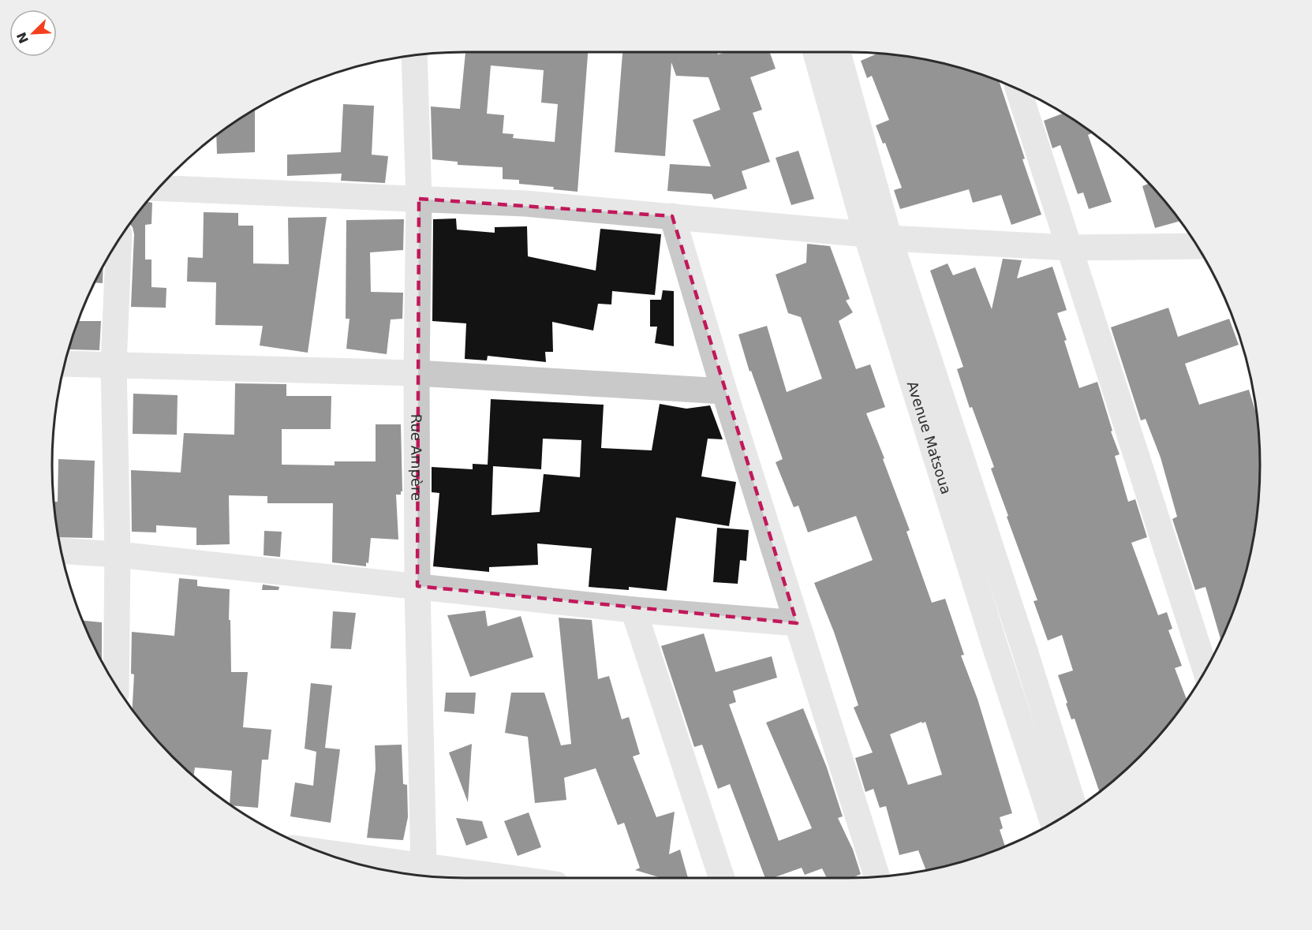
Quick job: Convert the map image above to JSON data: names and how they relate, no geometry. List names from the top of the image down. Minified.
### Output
{"streets":{"street":["Avenue Matsoua","Rue Ampère"]},"north":"bottom left"}
